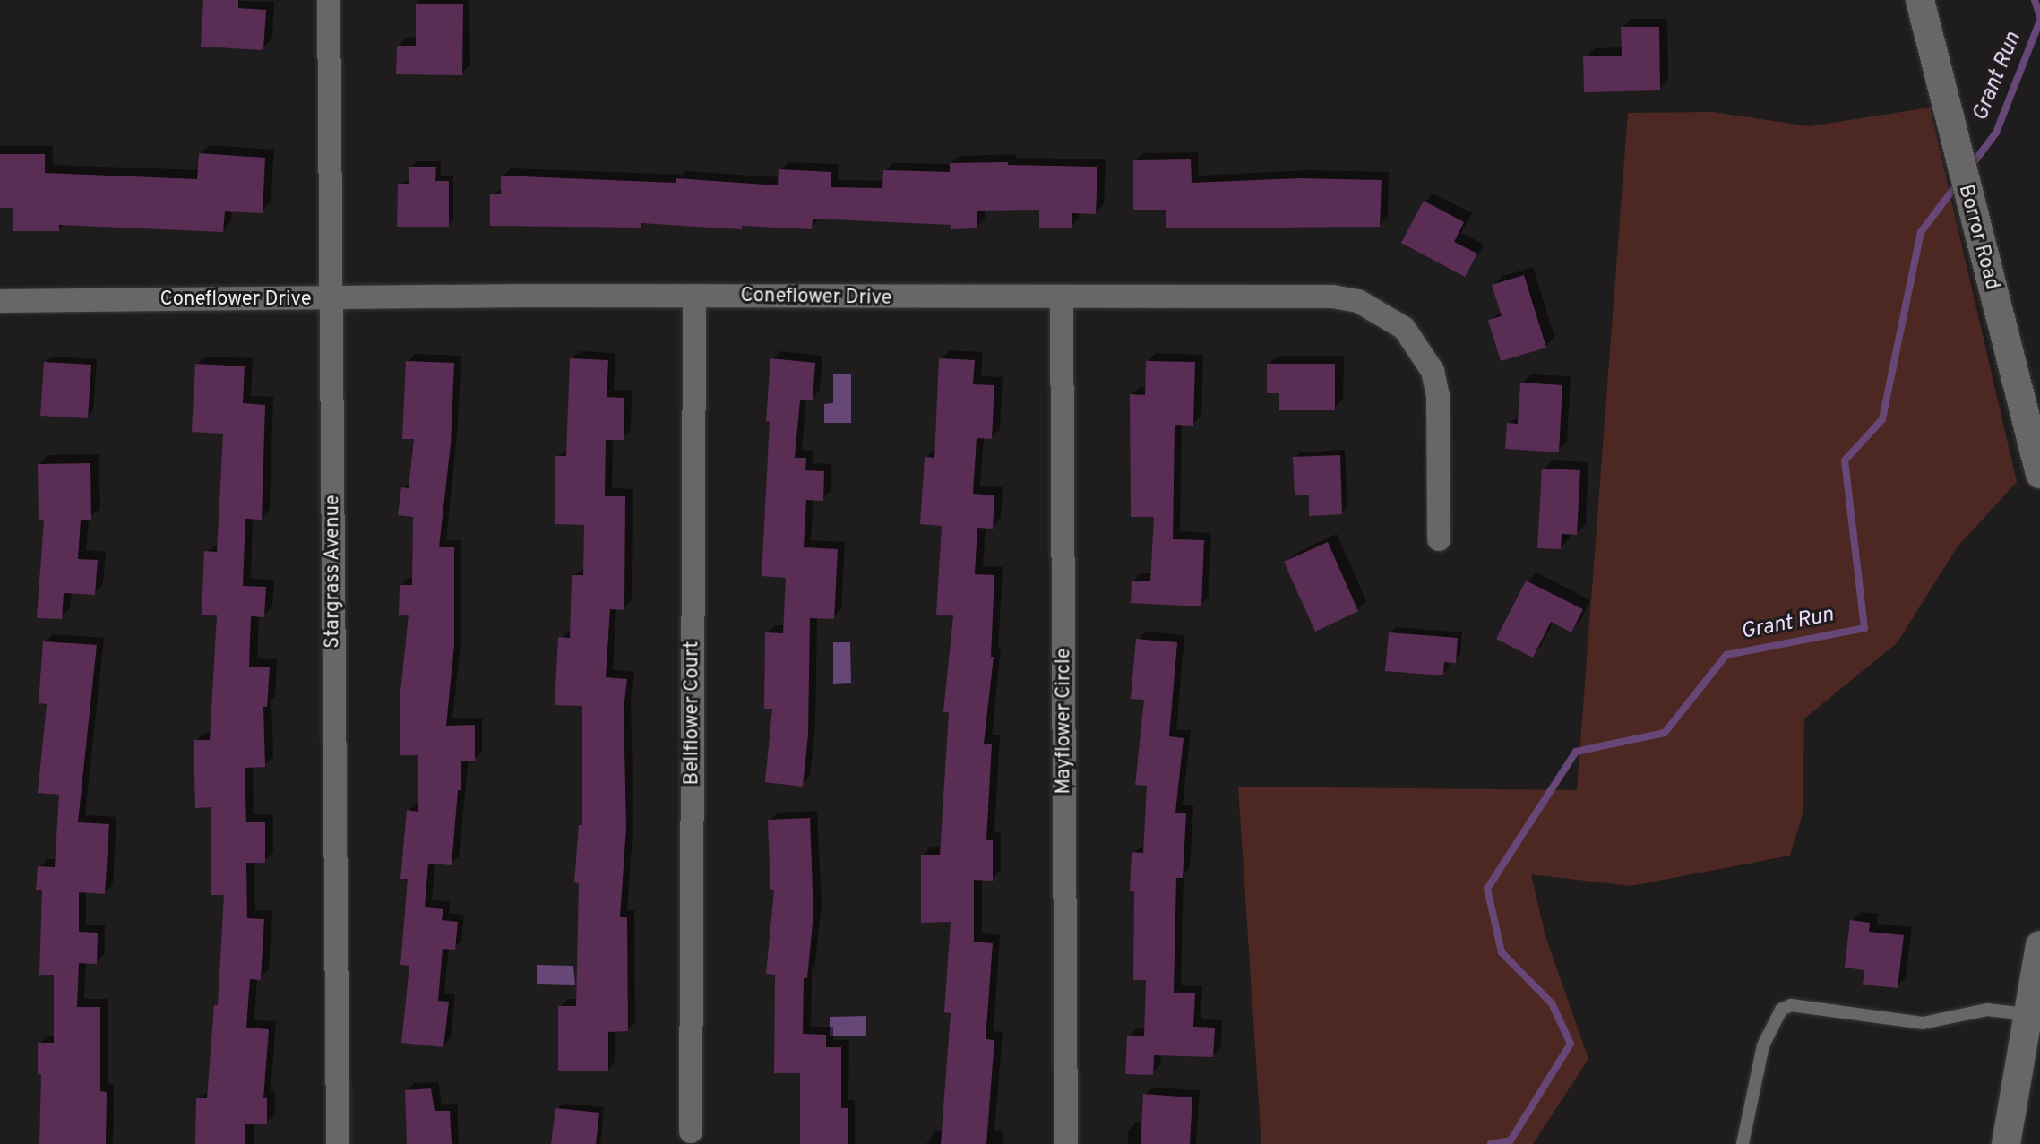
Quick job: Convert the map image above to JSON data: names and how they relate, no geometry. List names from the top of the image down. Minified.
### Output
{"streets":{"street":["Borror Road","Coneflower Drive","Stargrass Avenue","Bellflower Court","Mayflower Circle"]},"crossings":[["Coneflower Drive","Stargrass Avenue"],["Coneflower Drive","Bellflower Court"],["Coneflower Drive","Mayflower Circle"]],"water":["Grant Run"]}
